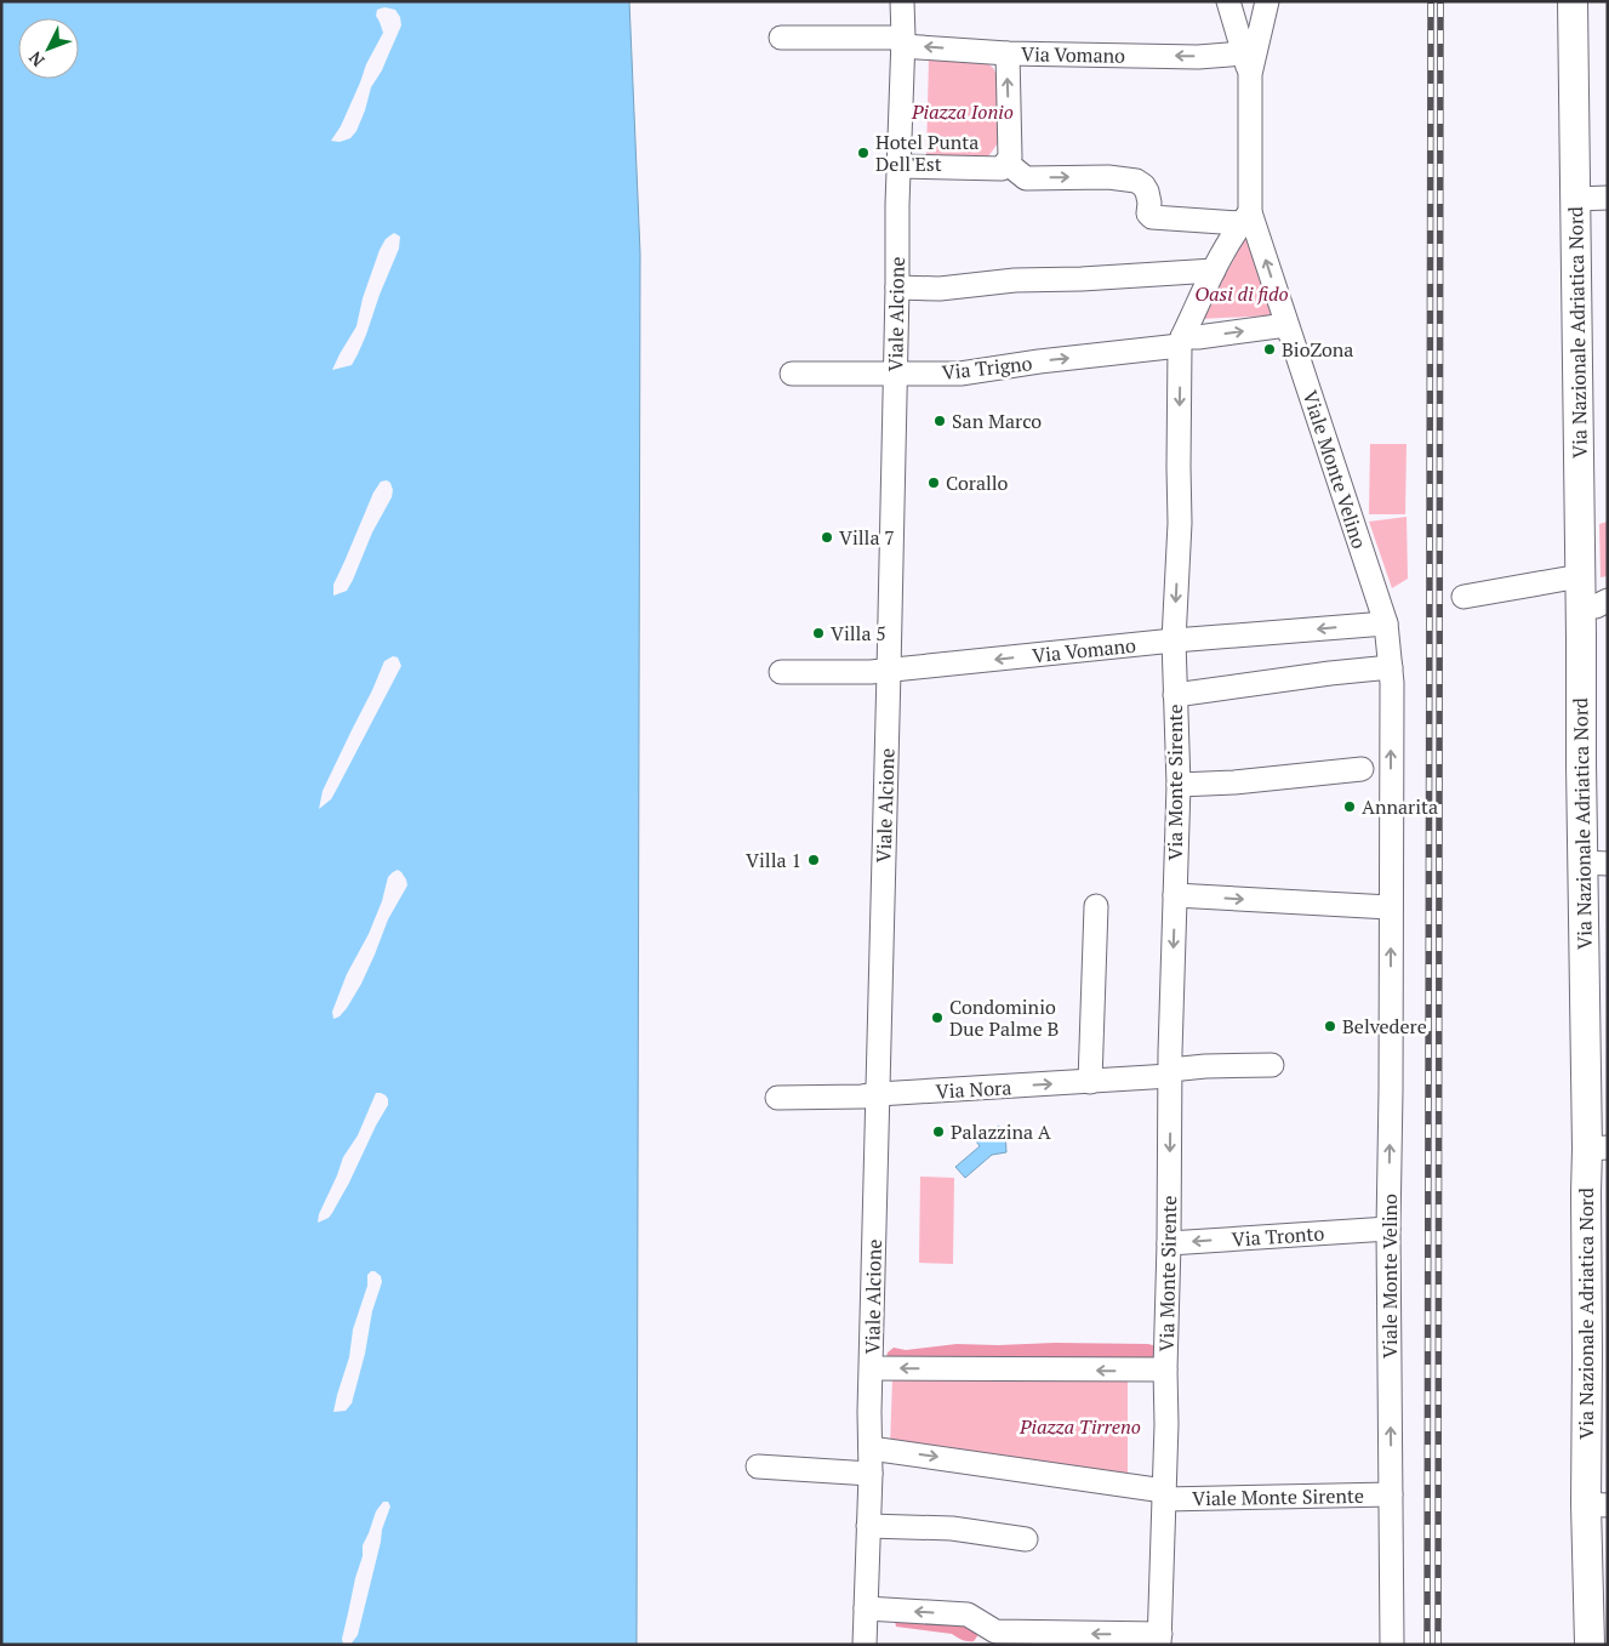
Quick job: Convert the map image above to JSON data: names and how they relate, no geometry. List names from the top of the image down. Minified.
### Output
{"streets":{"main road":["Via Nazionale Adriatica Nord"],"street":["Via Vomano","Viale Alcione","Via Trigno","Viale Monte Velino","Via Monte Sirente","Via Nora","Via Tronto","Viale Monte Sirente"]},"crossings":[["Via Vomano","Viale Alcione"],["Via Vomano","Viale Monte Velino"],["Via Vomano","Via Monte Sirente"],["Viale Alcione","Via Trigno"],["Viale Alcione","Via Nora"],["Via Trigno","Viale Monte Velino"],["Via Trigno","Via Monte Sirente"],["Viale Monte Velino","Via Monte Sirente"],["Viale Monte Velino","Via Tronto"],["Viale Monte Velino","Viale Monte Sirente"],["Via Monte Sirente","Via Nora"],["Via Monte Sirente","Via Tronto"],["Via Monte Sirente","Viale Monte Sirente"]],"one_way":["Viale Monte Velino","Via Monte Sirente","Via Nora","Via Tronto"],"parks":["Piazza Ionio","Oasi di fido","Piazza Tirreno"],"places":["Hotel Punta Dell'Est","BioZona","San Marco","Corallo","Villa 7","Villa 5","Annarita","Villa 1","Condominio Due Palme B","Belvedere","Palazzina A"],"north":"bottom left"}
